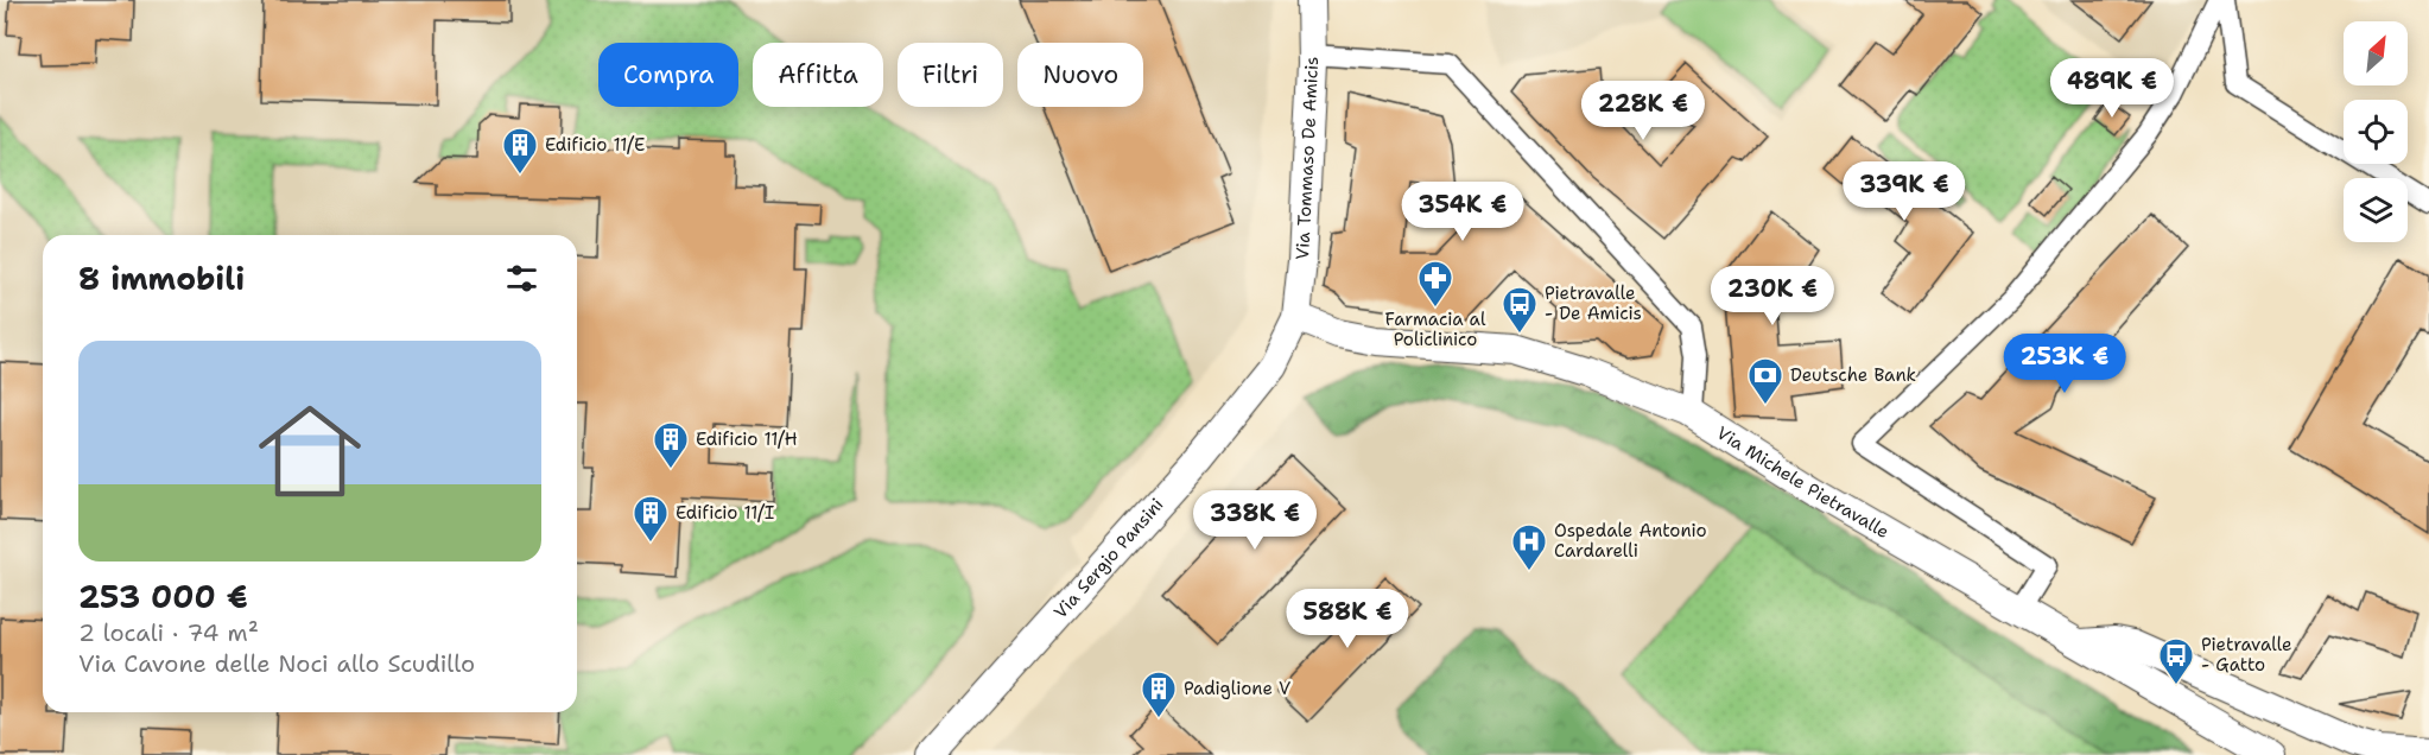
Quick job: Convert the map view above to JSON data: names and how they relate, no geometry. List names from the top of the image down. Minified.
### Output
{"streets":{"main road":["Via Tommaso De Amicis","Via Michele Pietravalle","Via Sergio Pansini"]},"crossings":[["Via Tommaso De Amicis","Via Michele Pietravalle"],["Via Tommaso De Amicis","Via Sergio Pansini"],["Via Michele Pietravalle","Via Sergio Pansini"]],"places":{"building":["Edificio 11/E","Edificio 11/H","Edificio 11/I","Padiglione V"],"pharmacy":["Farmacia al Policlinico"],"bus stop":["Pietravalle - De Amicis","Pietravalle - Gatto"],"bank":["Deutsche Bank"],"hospital":["Ospedale Antonio Cardarelli"]},"north":"top right","page":{"chip":["Compra","Affitta","Filtri","Nuovo"],"price":["489K €","228K €","339K €","354K €","230K €","253K €","338K €","588K €"],"heading":"8 immobili","list":[{"name":"253 000 €","note":"2 locali · 74 m² · Via Cavone delle Noci allo Scudillo"}]}}
